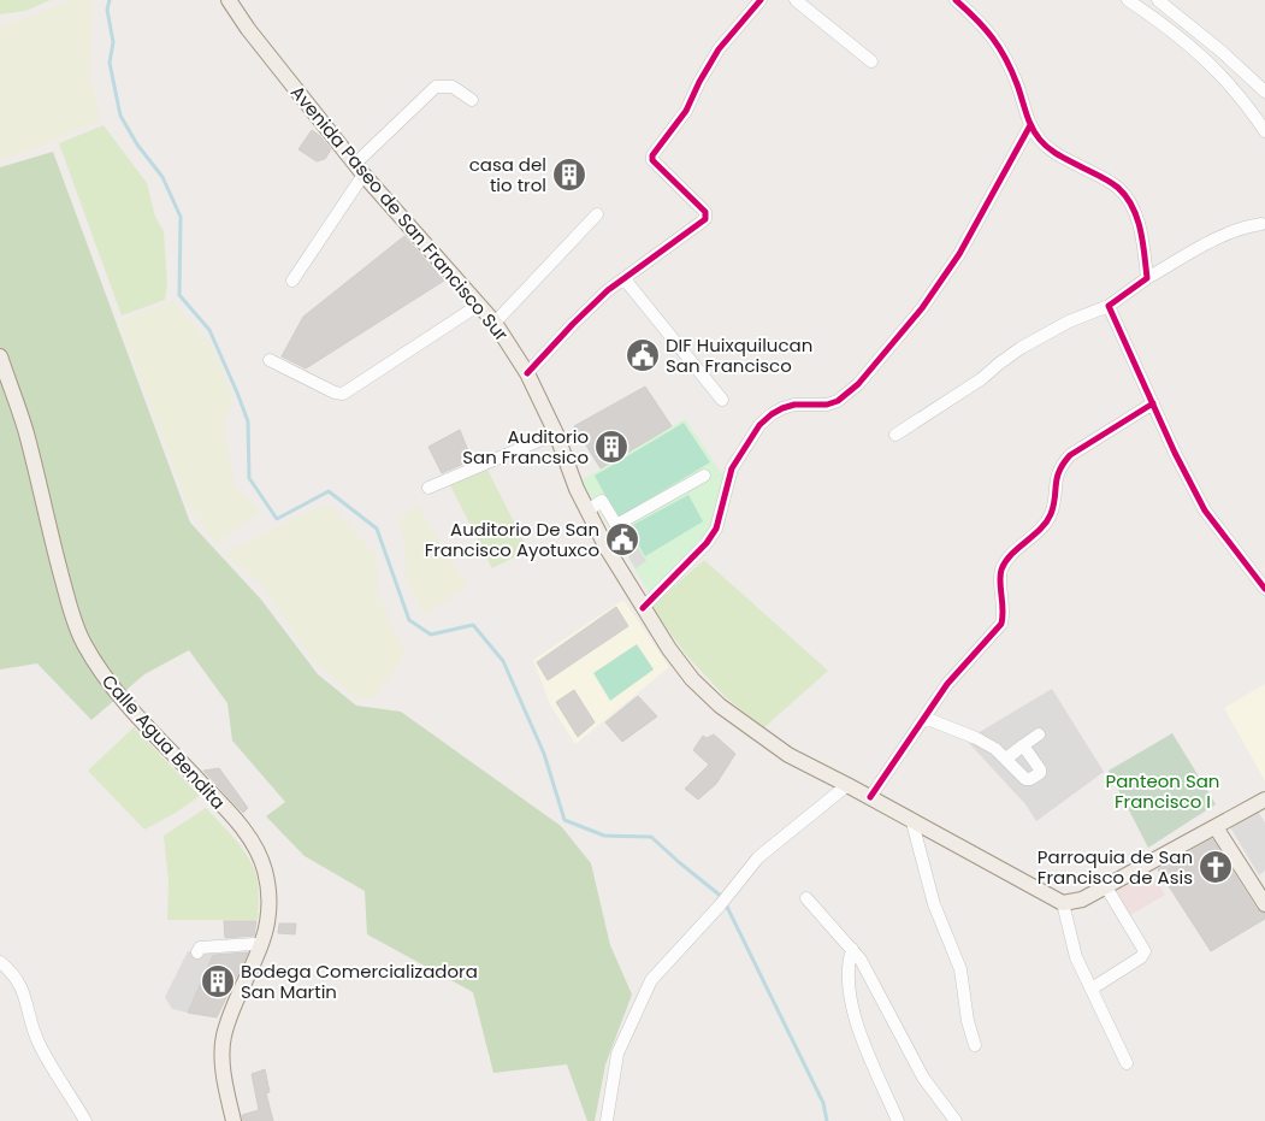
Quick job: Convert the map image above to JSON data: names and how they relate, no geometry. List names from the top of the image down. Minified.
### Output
{"streets":{"main road":["Avenida Paseo de San Francisco Sur","Calle Agua Bendita"]},"parks":["Panteon San Francisco I"],"places":{"building":["casa del tio trol","Auditorio San Francsico","Bodega Comercializadora San Martin"],"public building":["DIF Huixquilucan San Francisco","Auditorio De San Francisco Ayotuxco"],"church":["Parroquia de San Francisco de Asis"]}}
